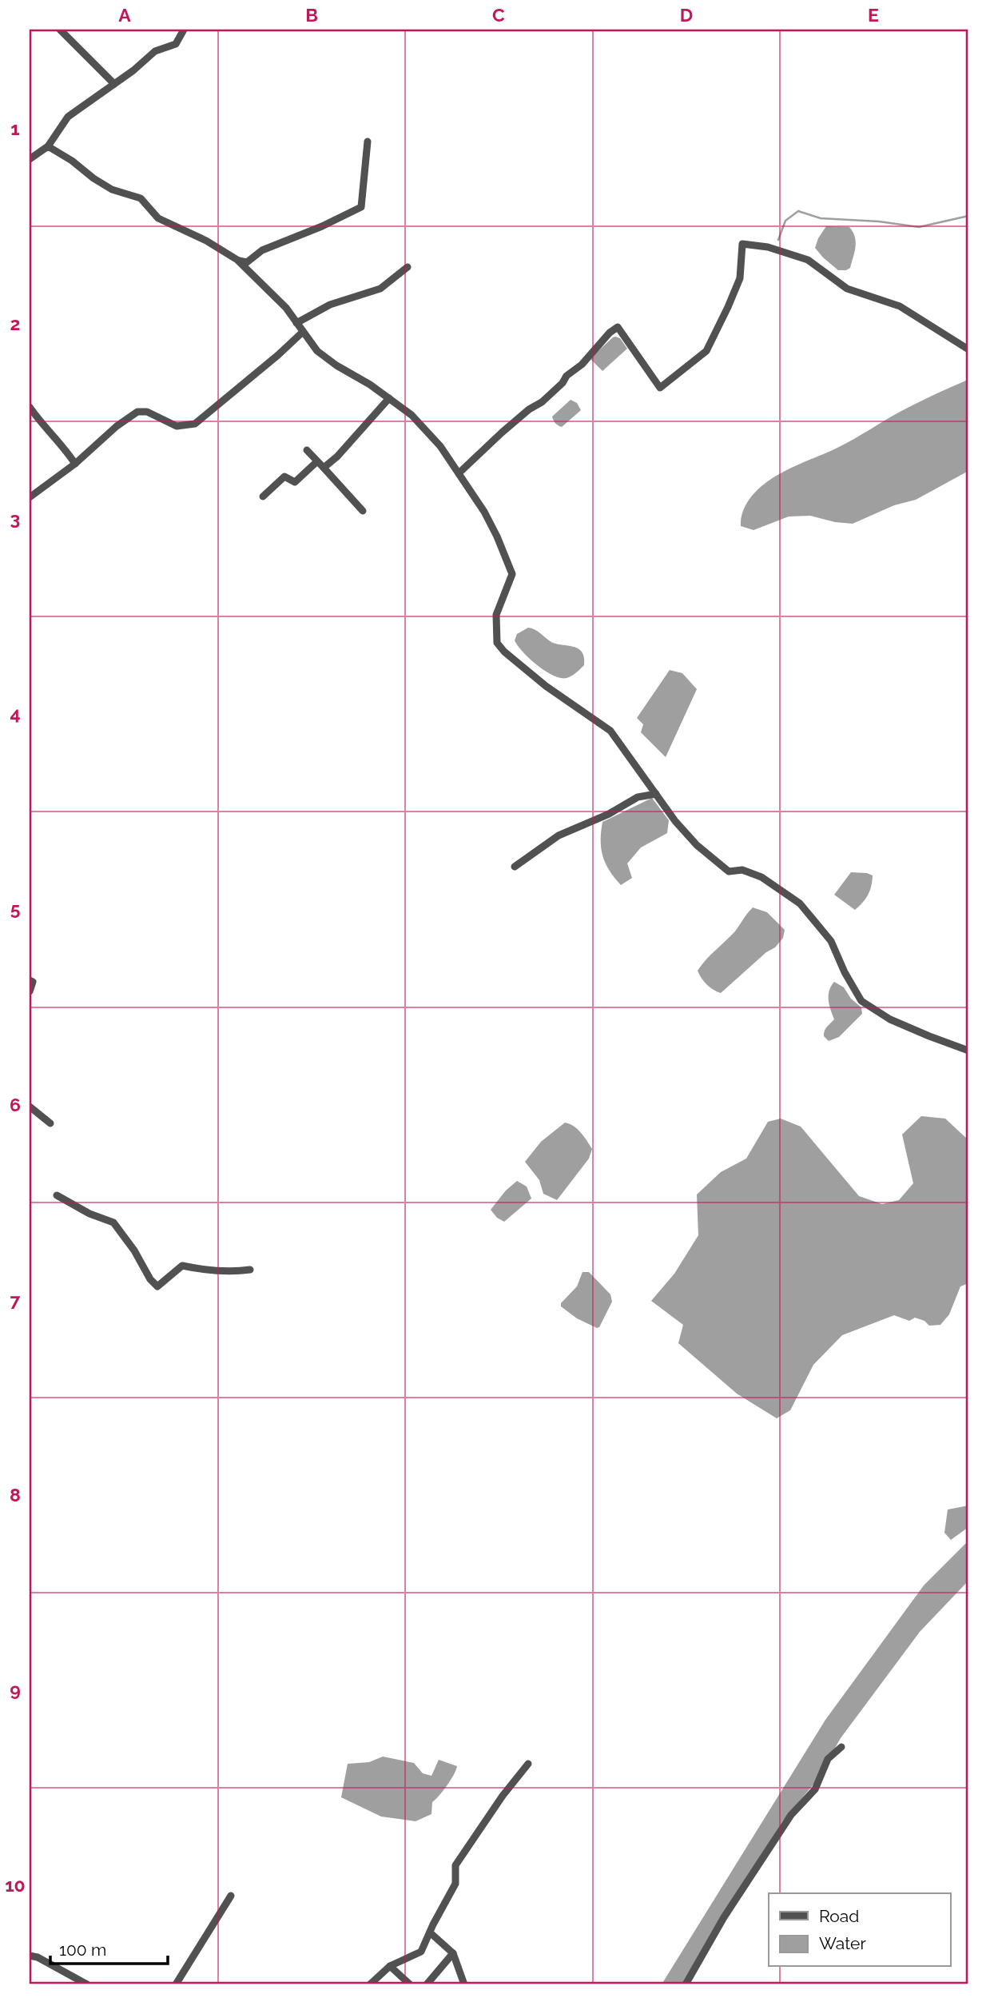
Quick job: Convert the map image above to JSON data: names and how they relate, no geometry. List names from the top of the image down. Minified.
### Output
{"legend":["Road","Water"],"scale_bar":"100 m","grid":{"columns":["A","B","C","D","E"],"rows":["1","2","3","4","5","6","7","8","9","10"]}}
